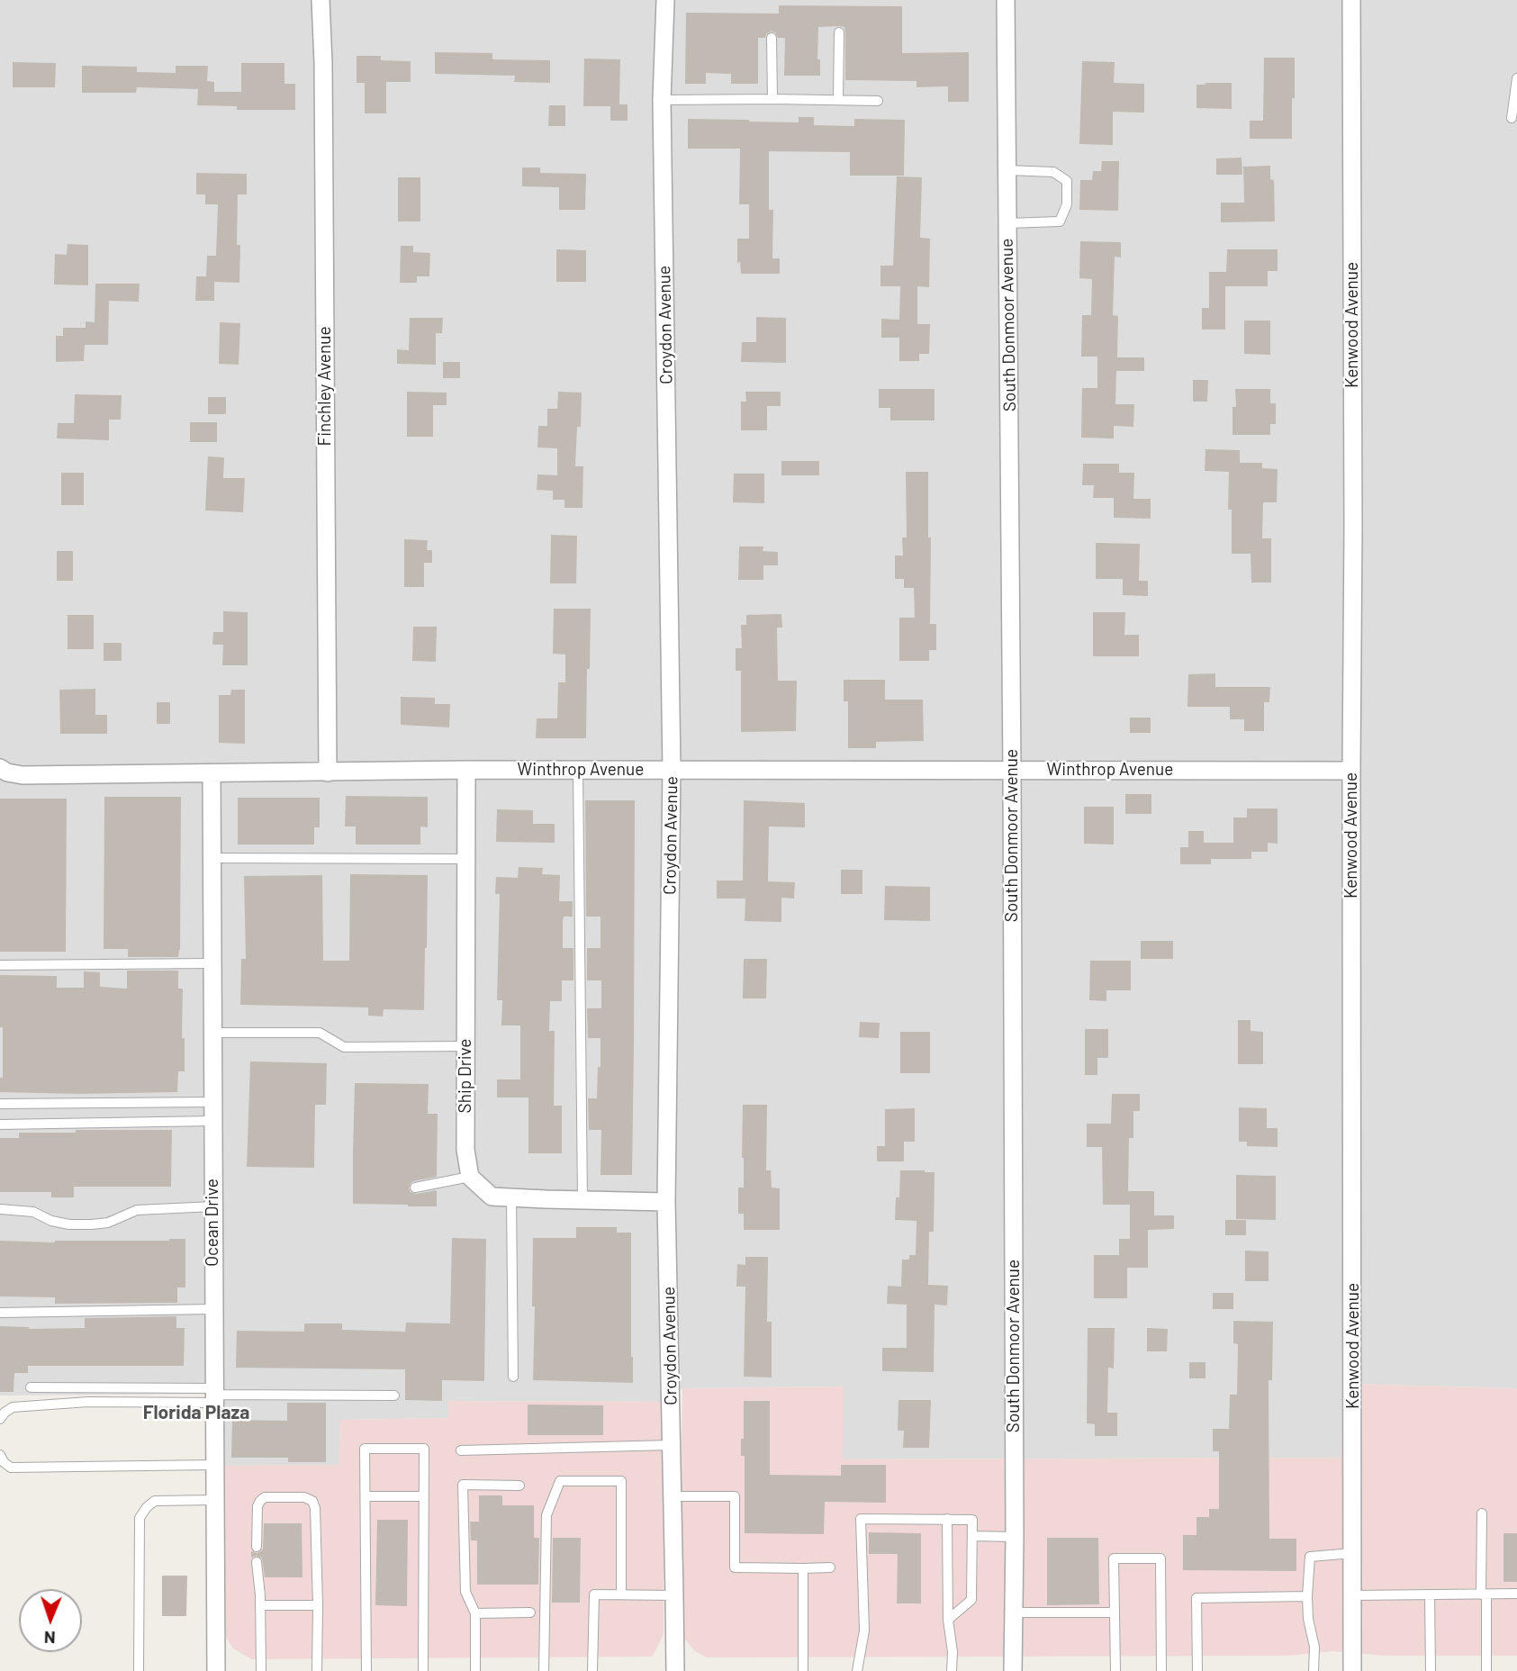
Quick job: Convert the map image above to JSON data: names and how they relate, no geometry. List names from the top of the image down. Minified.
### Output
{"streets":{"street":["Croydon Avenue","South Donmoor Avenue","Kenwood Avenue","Finchley Avenue","Winthrop Avenue","Ship Drive","Ocean Drive"]},"crossings":[["Croydon Avenue","Winthrop Avenue"],["South Donmoor Avenue","Winthrop Avenue"],["Kenwood Avenue","Winthrop Avenue"],["Finchley Avenue","Winthrop Avenue"],["Winthrop Avenue","Ship Drive"],["Winthrop Avenue","Ocean Drive"]],"districts":["Florida Plaza"],"north":"bottom"}
